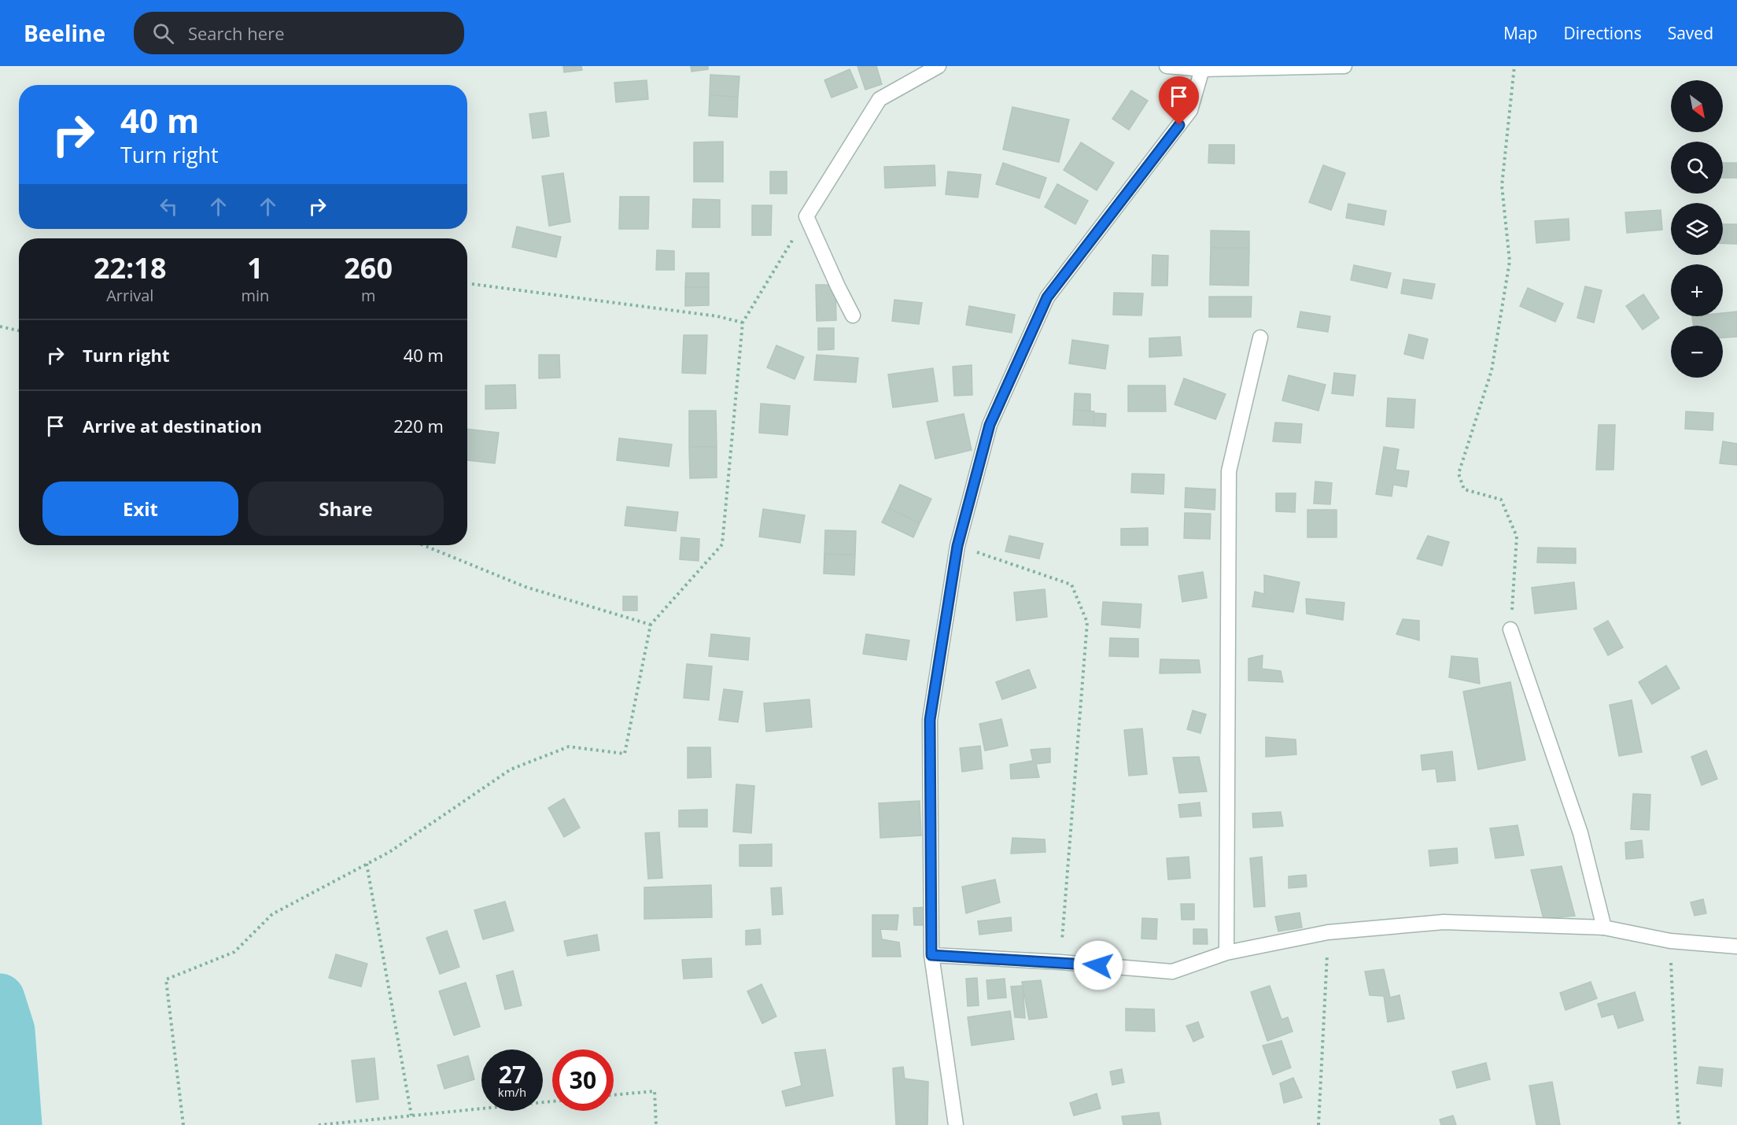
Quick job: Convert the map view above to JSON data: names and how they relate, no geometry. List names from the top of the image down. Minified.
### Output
{"north":"bottom right","page":{"header":"Beeline","search":"Search here","nav":["Map","Directions","Saved"],"map_buttons":["+","−"],"turn":["40 m","Turn right"],"eta":["22:18","Arrival","1","min","260","m"],"list":[{"name":"Turn right","value":"40 m"},{"name":"Arrive at destination","value":"220 m"}],"buttons":["Exit","Share"],"speed":"27 km/h","limit":"30"}}
